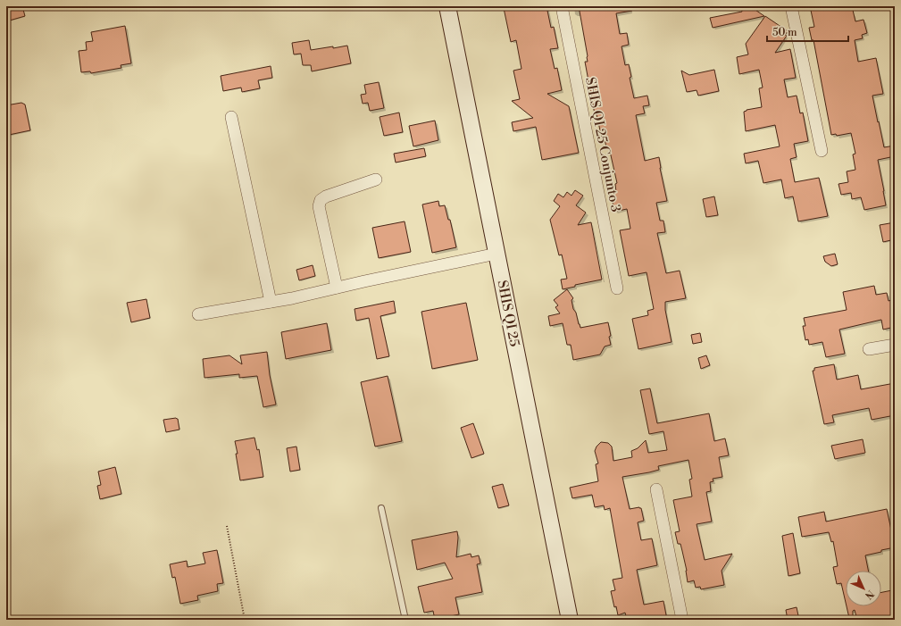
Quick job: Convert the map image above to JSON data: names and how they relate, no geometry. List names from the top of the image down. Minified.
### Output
{"streets":{"street":["SHIS QI 25 Conjunto 3","SHIS QI 25"]},"scale_bar":"50 m","north":"bottom right"}
